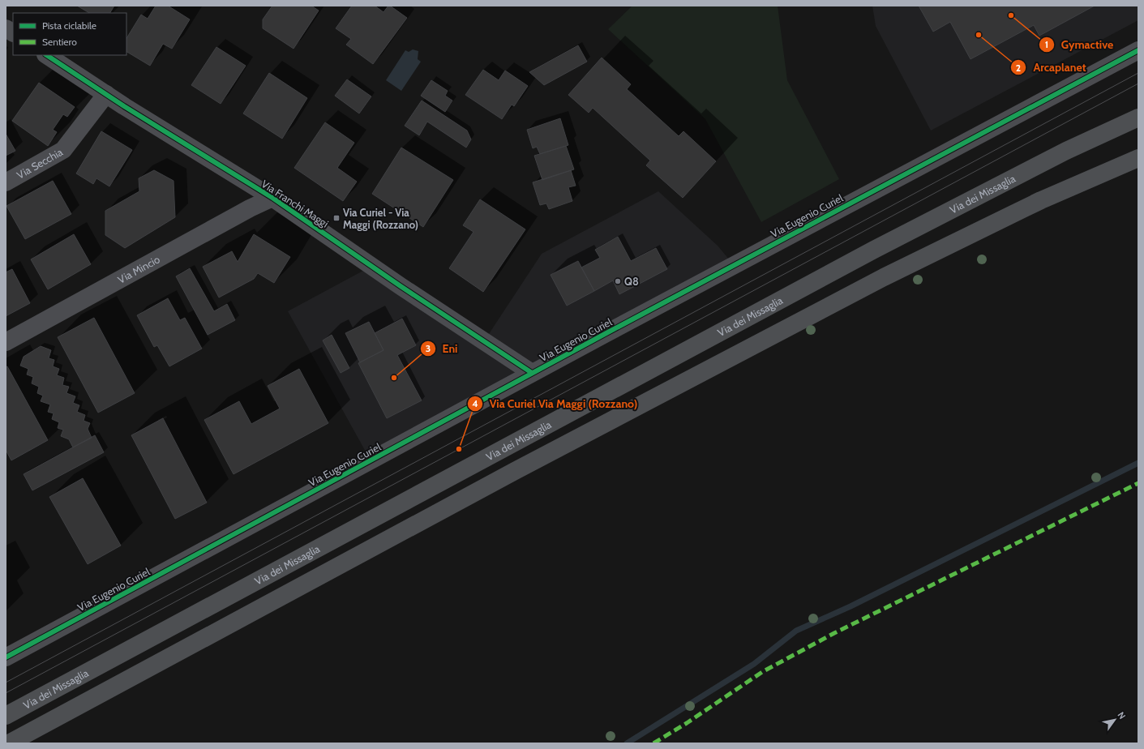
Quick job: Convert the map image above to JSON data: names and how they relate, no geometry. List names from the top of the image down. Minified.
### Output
{"streets":{"main road":["Via dei Missaglia"],"street":["Via Secchia","Via Franchi Maggi","Via Eugenio Curiel","Via Mincio"]},"crossings":[["Via Secchia","Via Franchi Maggi"],["Via Franchi Maggi","Via Eugenio Curiel"],["Via Franchi Maggi","Via Mincio"]],"places":{"other":["Gymactive","Arcaplanet","Q8","Eni","Via Curiel Via Maggi (Rozzano)"],"transit":["Via Curiel - Via Maggi (Rozzano)"]},"legend":["Pista ciclabile","Sentiero"],"north":"top right"}
